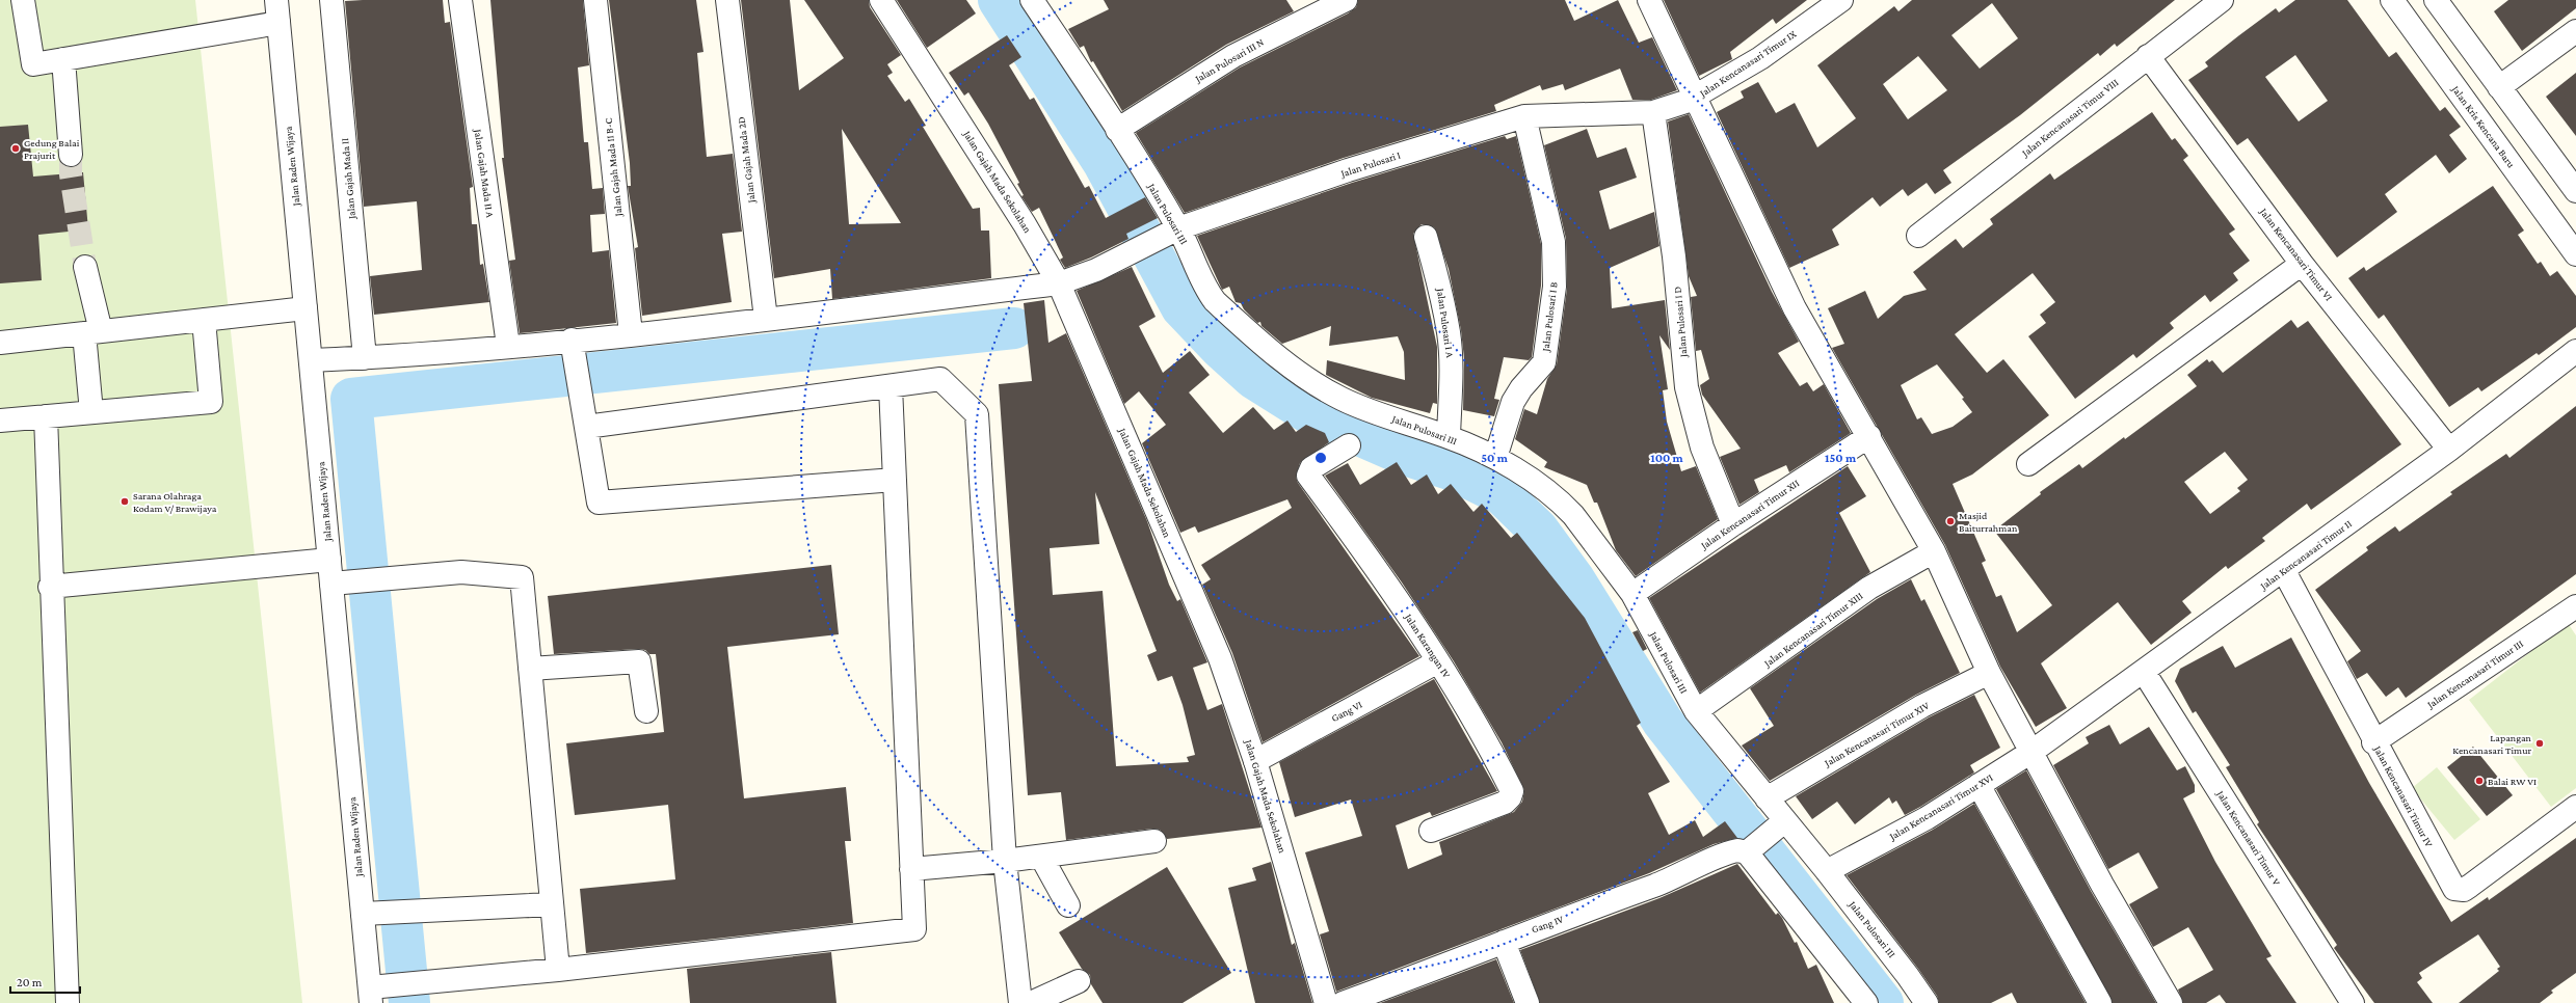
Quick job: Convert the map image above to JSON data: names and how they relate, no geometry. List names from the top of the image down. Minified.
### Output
{"streets":{"street":["Jalan Pulosari III N","Jalan Kencanasari Timur IX","Jalan Kencanasari Timur VIII","Jalan Kris Kencana Baru","Jalan Gajah Mada 2D","Jalan Pulosari I","Jalan Raden Wijaya","Jalan Gajah Mada II B-C","Jalan Gajah Mada II A","Jalan Gajah Mada II","Jalan Gajah Mada Sekolahan","Jalan Pulosari III","Jalan Kencanasari Timur VI","Jalan Pulosari I B","Jalan Pulosari I D","Jalan Pulosari I A","Jalan Kencanasari Timur XII","Jalan Kencanasari Timur II","Jalan Kencanasari Timur XIII","Jalan Karangan IV","Jalan Kencanasari Timur III","Gang VI","Jalan Kencanasari Timur XIV","Jalan Kencanasari Timur IV","Jalan Kencanasari Timur XVI","Jalan Kencanasari Timur V","Gang IV"]},"crossings":[["Jalan Pulosari III N","Jalan Pulosari III"],["Jalan Kencanasari Timur IX","Jalan Pulosari I"],["Jalan Kencanasari Timur VIII","Jalan Kencanasari Timur VI"],["Jalan Gajah Mada 2D","Jalan Pulosari I"],["Jalan Pulosari I","Jalan Raden Wijaya"],["Jalan Pulosari I","Jalan Gajah Mada II B-C"],["Jalan Pulosari I","Jalan Gajah Mada II A"],["Jalan Pulosari I","Jalan Gajah Mada II"],["Jalan Pulosari I","Jalan Gajah Mada Sekolahan"],["Jalan Pulosari I","Jalan Pulosari III"],["Jalan Pulosari I","Jalan Pulosari I B"],["Jalan Pulosari I","Jalan Pulosari I D"],["Jalan Gajah Mada Sekolahan","Gang VI"],["Jalan Pulosari III","Jalan Pulosari I B"],["Jalan Pulosari III","Jalan Pulosari I A"],["Jalan Pulosari III","Jalan Kencanasari Timur XII"],["Jalan Pulosari III","Jalan Kencanasari Timur XIII"],["Jalan Pulosari III","Jalan Kencanasari Timur XIV"],["Jalan Pulosari III","Jalan Kencanasari Timur XVI"],["Jalan Kencanasari Timur VI","Jalan Kencanasari Timur II"],["Jalan Pulosari I D","Jalan Kencanasari Timur XII"],["Jalan Kencanasari Timur II","Jalan Kencanasari Timur IV"],["Jalan Kencanasari Timur II","Jalan Kencanasari Timur XVI"],["Jalan Kencanasari Timur II","Jalan Kencanasari Timur V"],["Jalan Karangan IV","Gang VI"],["Jalan Kencanasari Timur III","Jalan Kencanasari Timur IV"]],"places":["Gedung Balai Prajurit","Sarana Olahraga Kodam V/ Brawijaya","Masjid Baiturrahman","Lapangan Kencanasari Timur","Balai RW VI"],"scale_bar":"20 m","rings":["50 m","100 m","150 m"]}
